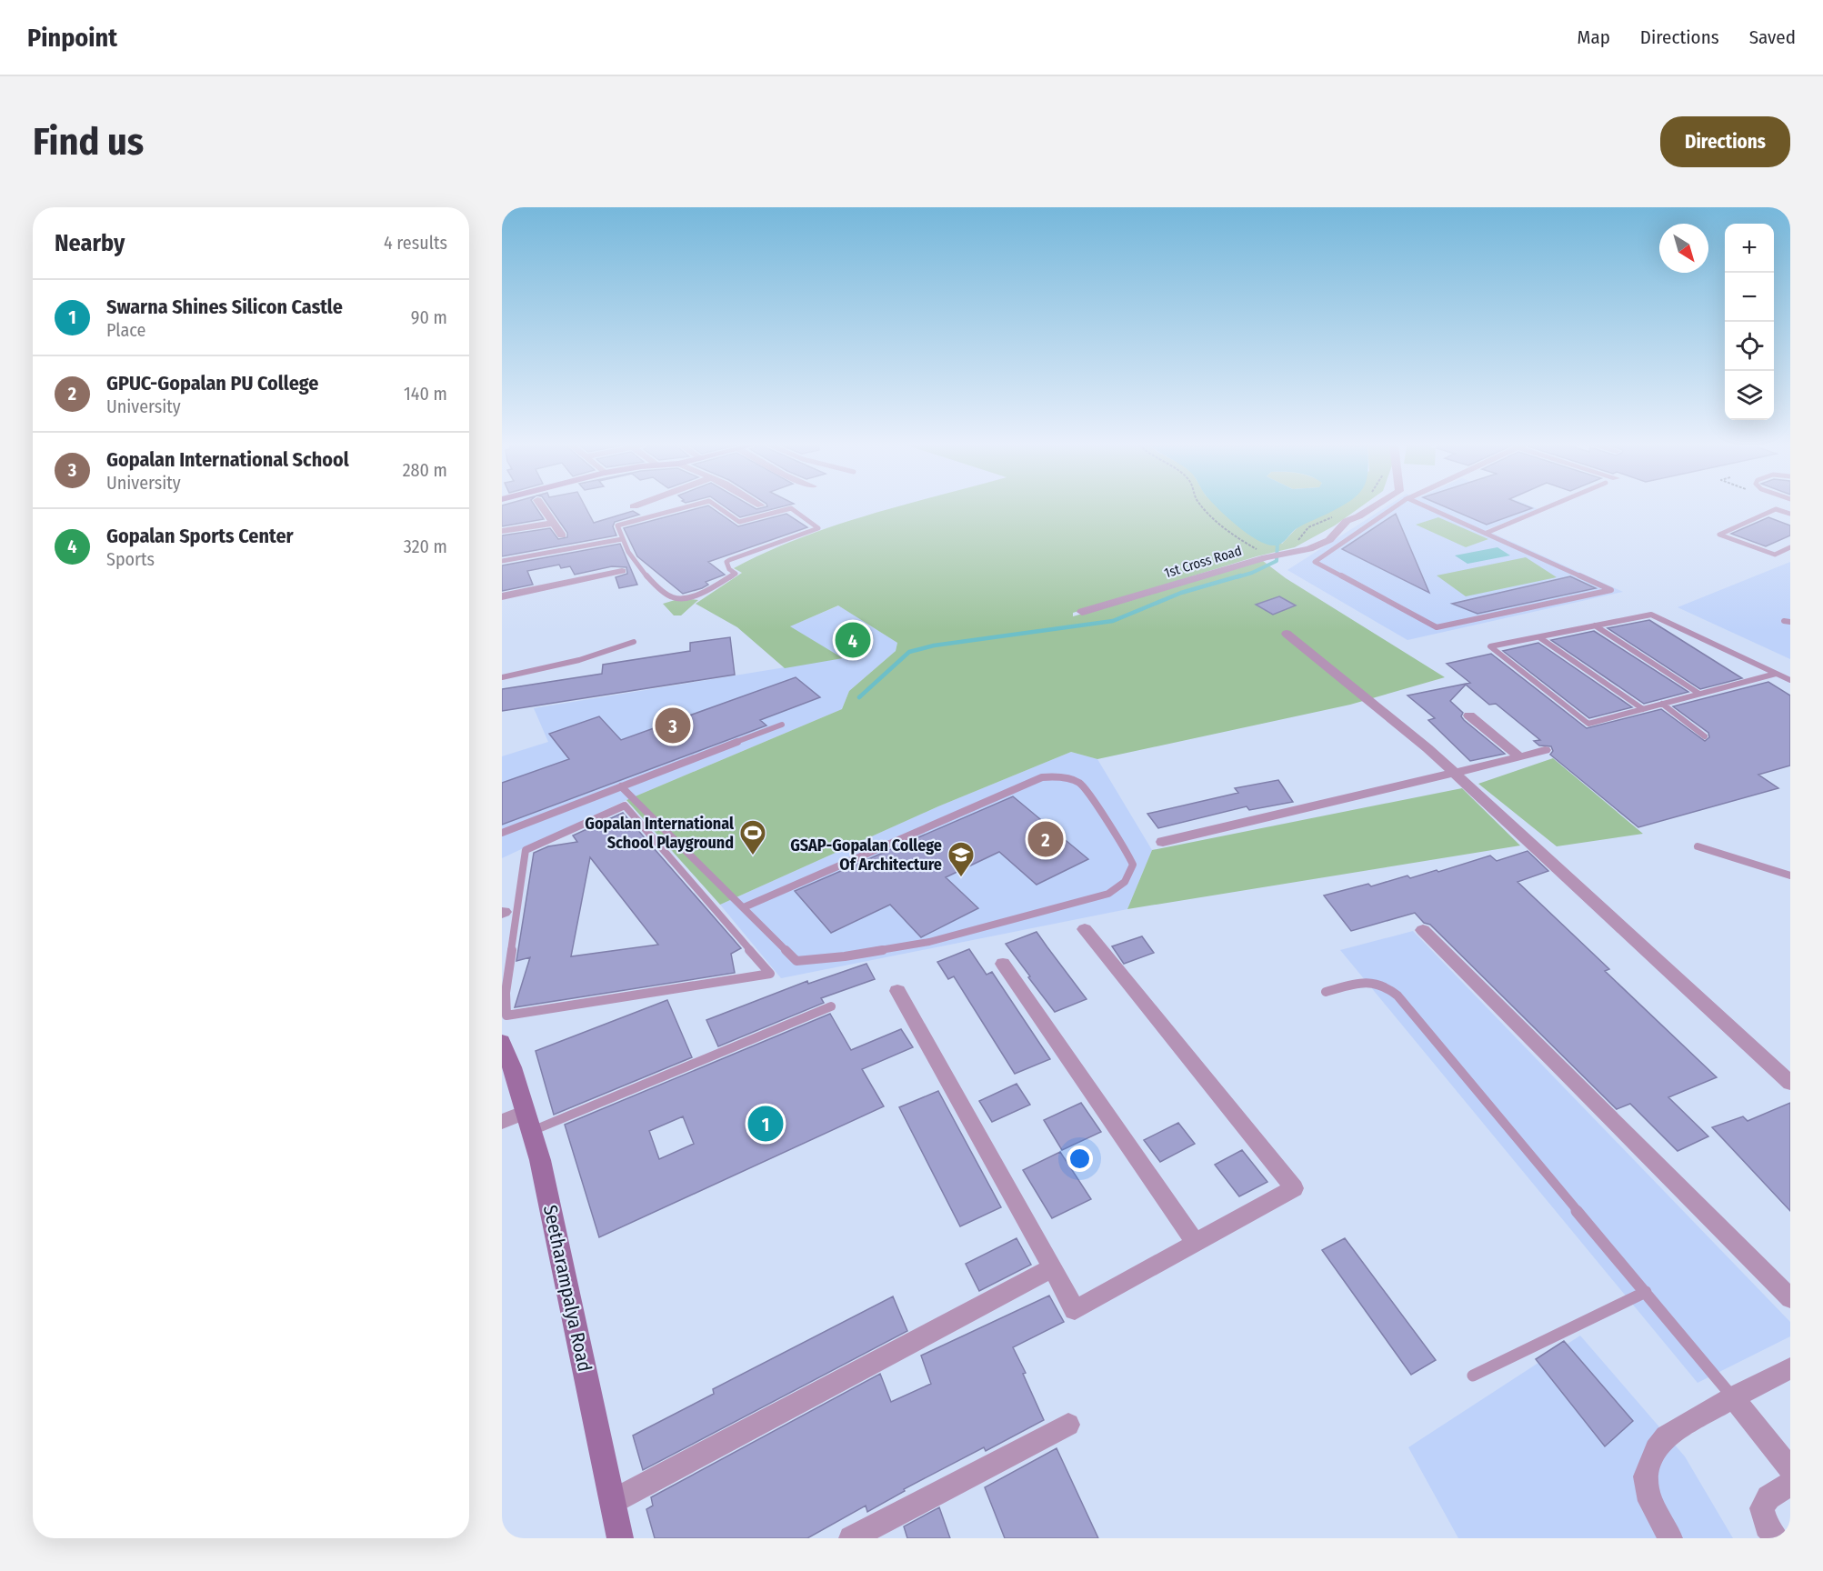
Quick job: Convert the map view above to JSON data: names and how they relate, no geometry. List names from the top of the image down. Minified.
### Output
{"streets":{"street":["1st Cross Road","Seetharampalya Road"]},"places":{"sports":["Gopalan International School Playground"],"school or university":["GSAP-Gopalan College Of Architecture"]},"north":"bottom right","page":{"header":"Pinpoint","nav":["Map","Directions","Saved"],"buttons":"Directions","title":"Find us","heading":["Nearby","4 results"],"map_buttons":["+","−"],"list":[{"mark":"1","name":"Swarna Shines Silicon Castle","note":"Place","value":"90 m"},{"mark":"2","name":"GPUC-Gopalan PU College","note":"University","value":"140 m"},{"mark":"3","name":"Gopalan International School","note":"University","value":"280 m"},{"mark":"4","name":"Gopalan Sports Center","note":"Sports","value":"320 m"}],"pins":["4","3","2","1"]}}
